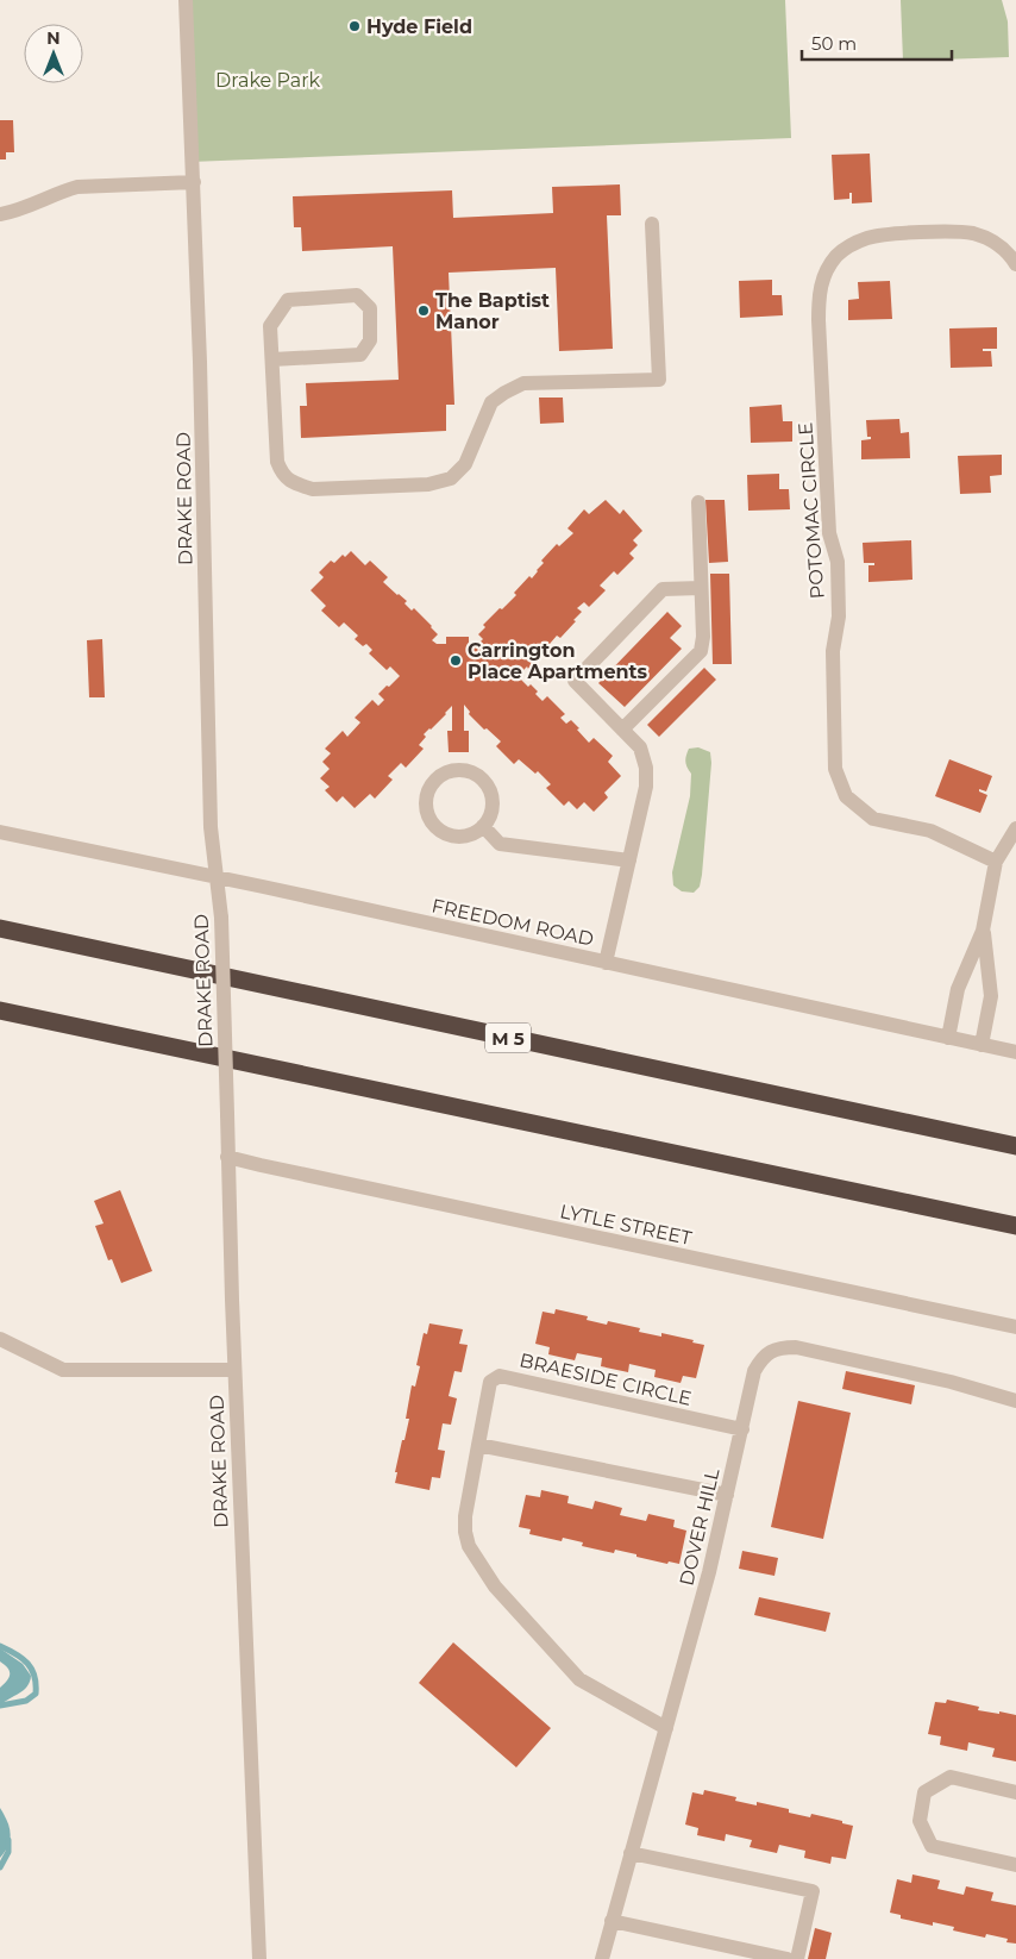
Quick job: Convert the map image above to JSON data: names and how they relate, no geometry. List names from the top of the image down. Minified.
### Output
{"streets":{"highway":["M 5"],"street":["DRAKE ROAD","POTOMAC CIRCLE","FREEDOM ROAD","LYTLE STREET","BRAESIDE CIRCLE","DOVER HILL"]},"crossings":[["DRAKE ROAD","FREEDOM ROAD"],["DRAKE ROAD","LYTLE STREET"],["BRAESIDE CIRCLE","DOVER HILL"]],"parks":["Drake Park"],"places":["Hyde Field","The Baptist Manor","Carrington Place Apartments"],"scale_bar":"50 m","north":"top"}
